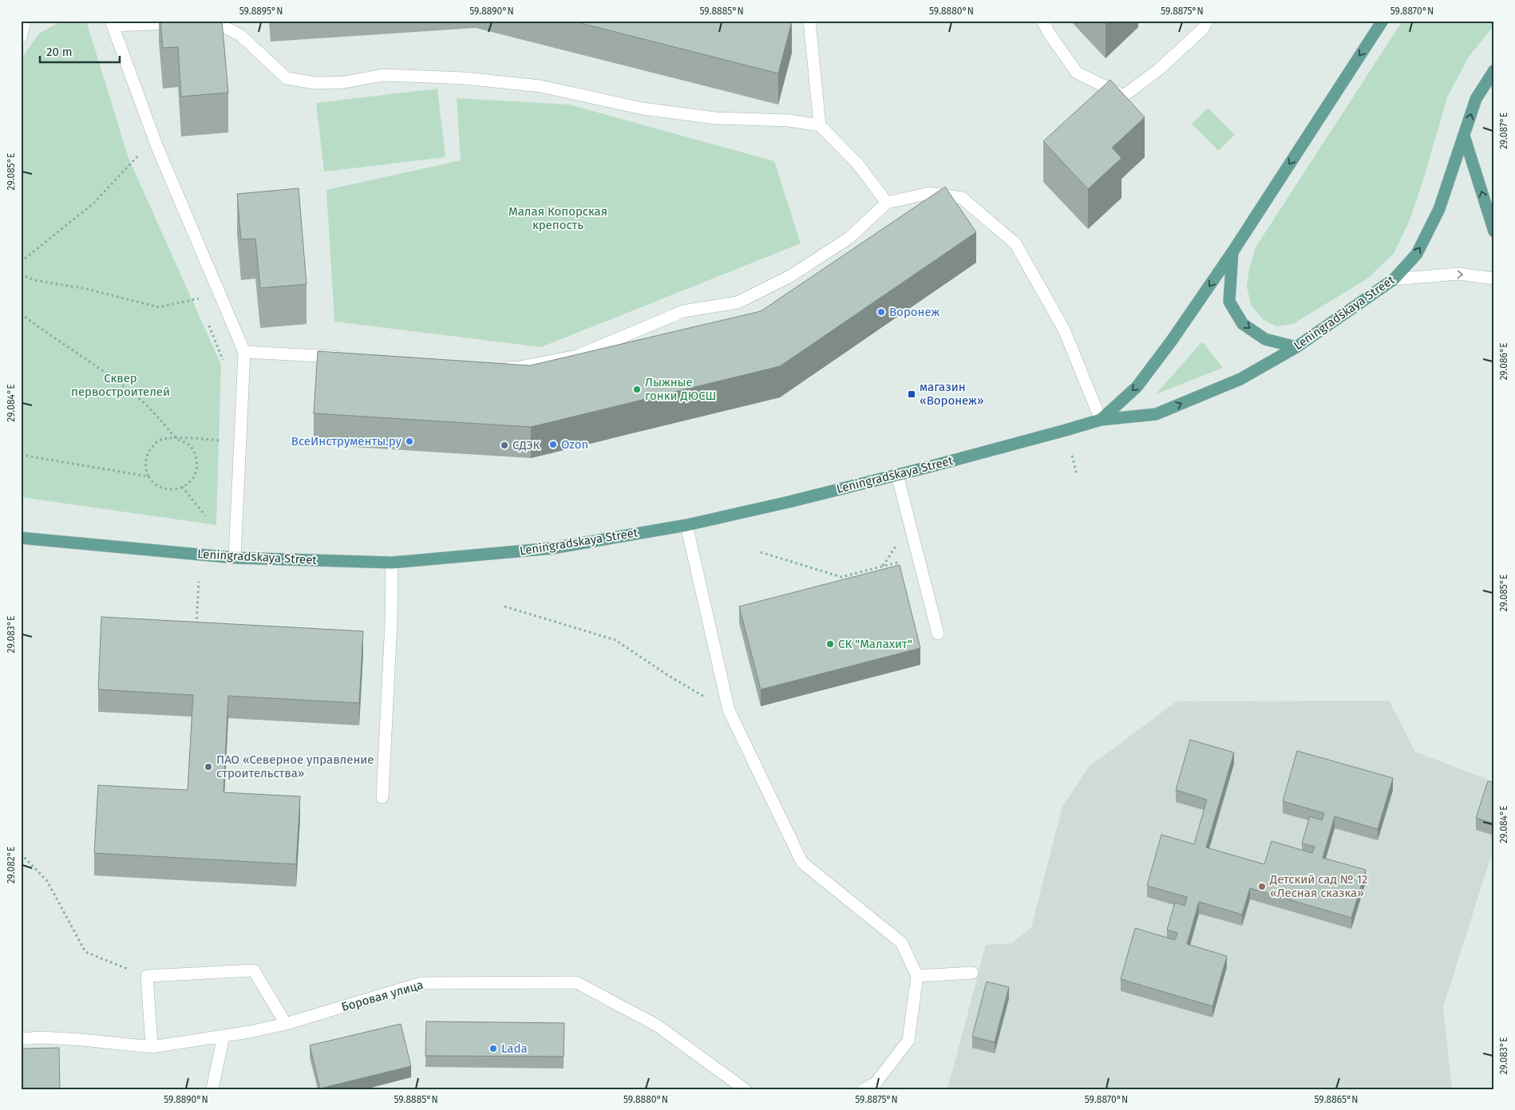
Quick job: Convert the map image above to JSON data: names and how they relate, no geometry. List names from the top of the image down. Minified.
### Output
{"streets":{"main road":["Leningradskaya Street"],"street":["Боровая улица"]},"parks":["Малая Копорская крепость","Сквер первостроителей"],"places":{"other":["Воронеж","Лыжные гонки ДЮСШ","ВсеИнструменты.ру","Ozon","СДЭК","СК \"Малахит\"","ПАО «Северное управление строительства»","Детский сад № 12 «Лесная сказка»","Lada"],"transit":["магазин «Воронеж»"]},"scale_bar":"20 m","coordinates":["59.8895°N","59.8890°N","59.8885°N","59.8880°N","59.8875°N","59.8870°N","29.087°E","29.085°E","29.086°E","29.084°E","29.083°E","29.082°E","59.8865°N"]}
